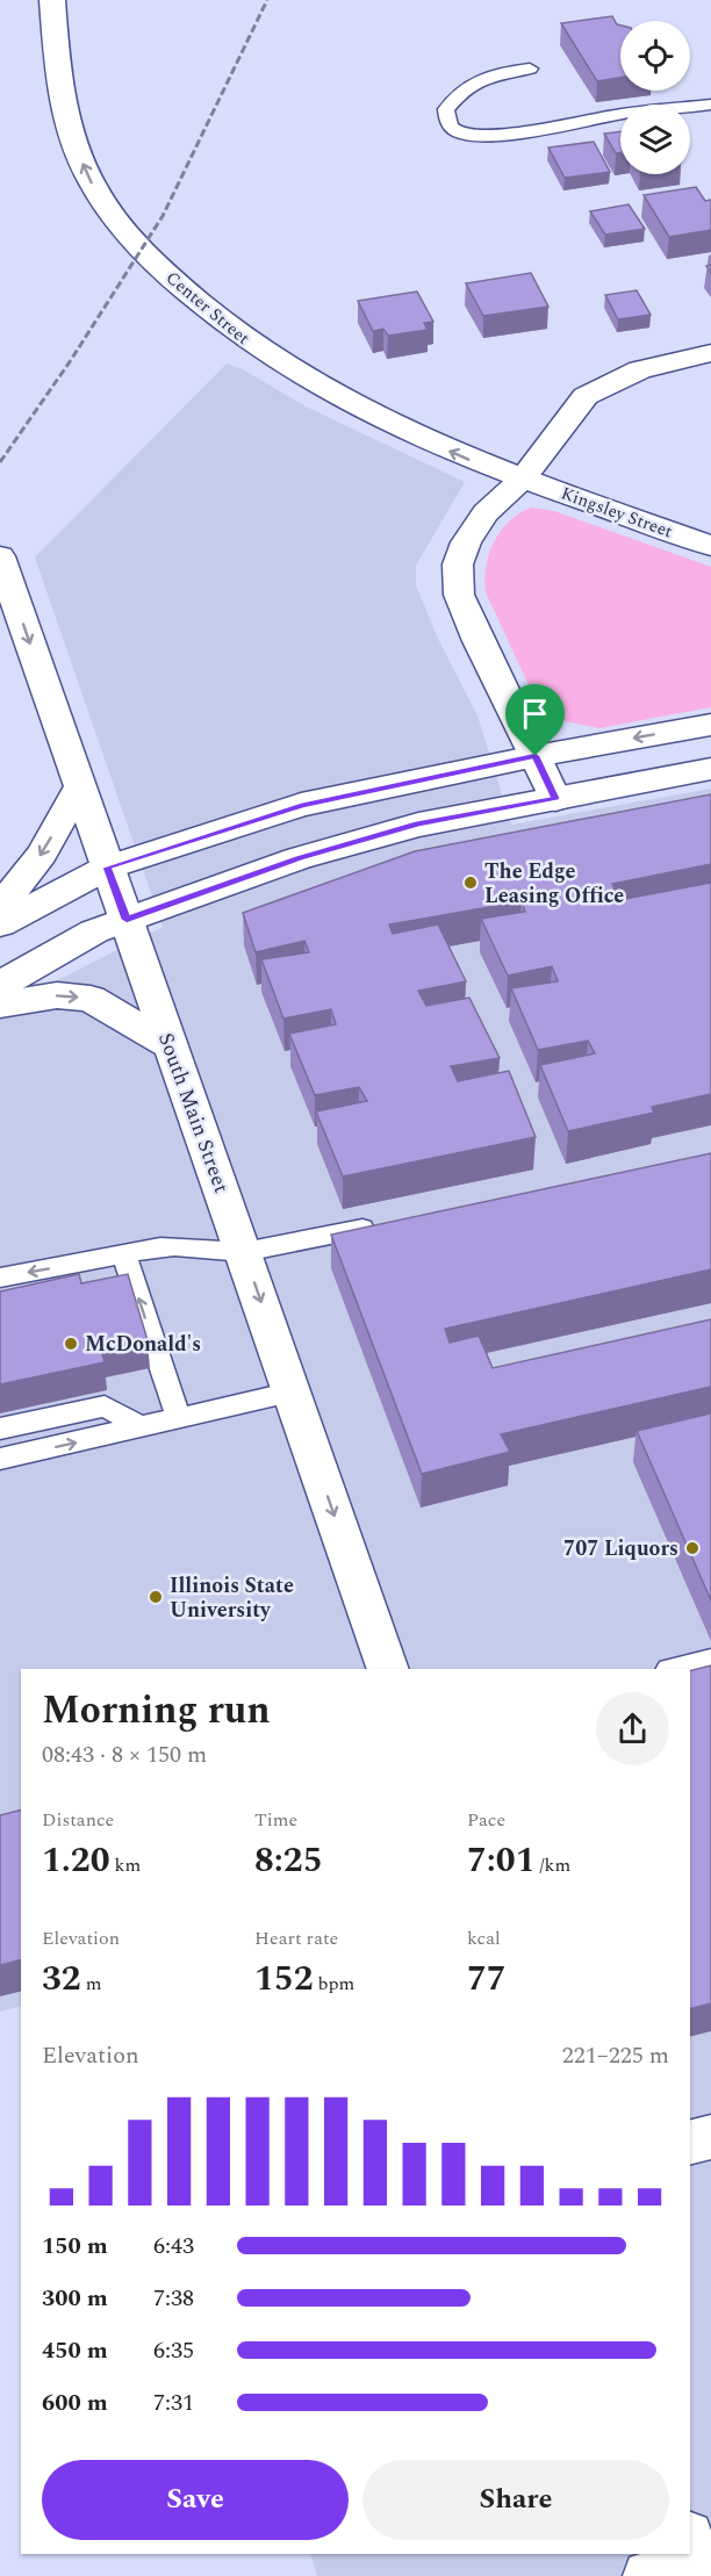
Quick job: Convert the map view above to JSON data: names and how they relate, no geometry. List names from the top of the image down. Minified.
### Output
{"streets":{"main road":["Center Street","Kingsley Street","South Main Street"]},"crossings":[["Center Street","Kingsley Street"]],"one_way":["Center Street","South Main Street"],"places":["The Edge Leasing Office","McDonald's","707 Liquors","Illinois State University"],"page":{"heading":["Morning run","08:43 · 8 × 150 m"],"stats":[["Distance","1.20 km"],["Time","8:25"],["Pace","7:01 /km"],["Elevation","32 m"],["Heart rate","152 bpm"],["kcal","77"]],"chart":["Elevation","221–225 m"],"list":[{"name":"150 m","note":"6:43"},{"name":"300 m","note":"7:38"},{"name":"450 m","note":"6:35"},{"name":"600 m","note":"7:31"}],"buttons":["Save","Share"]}}
